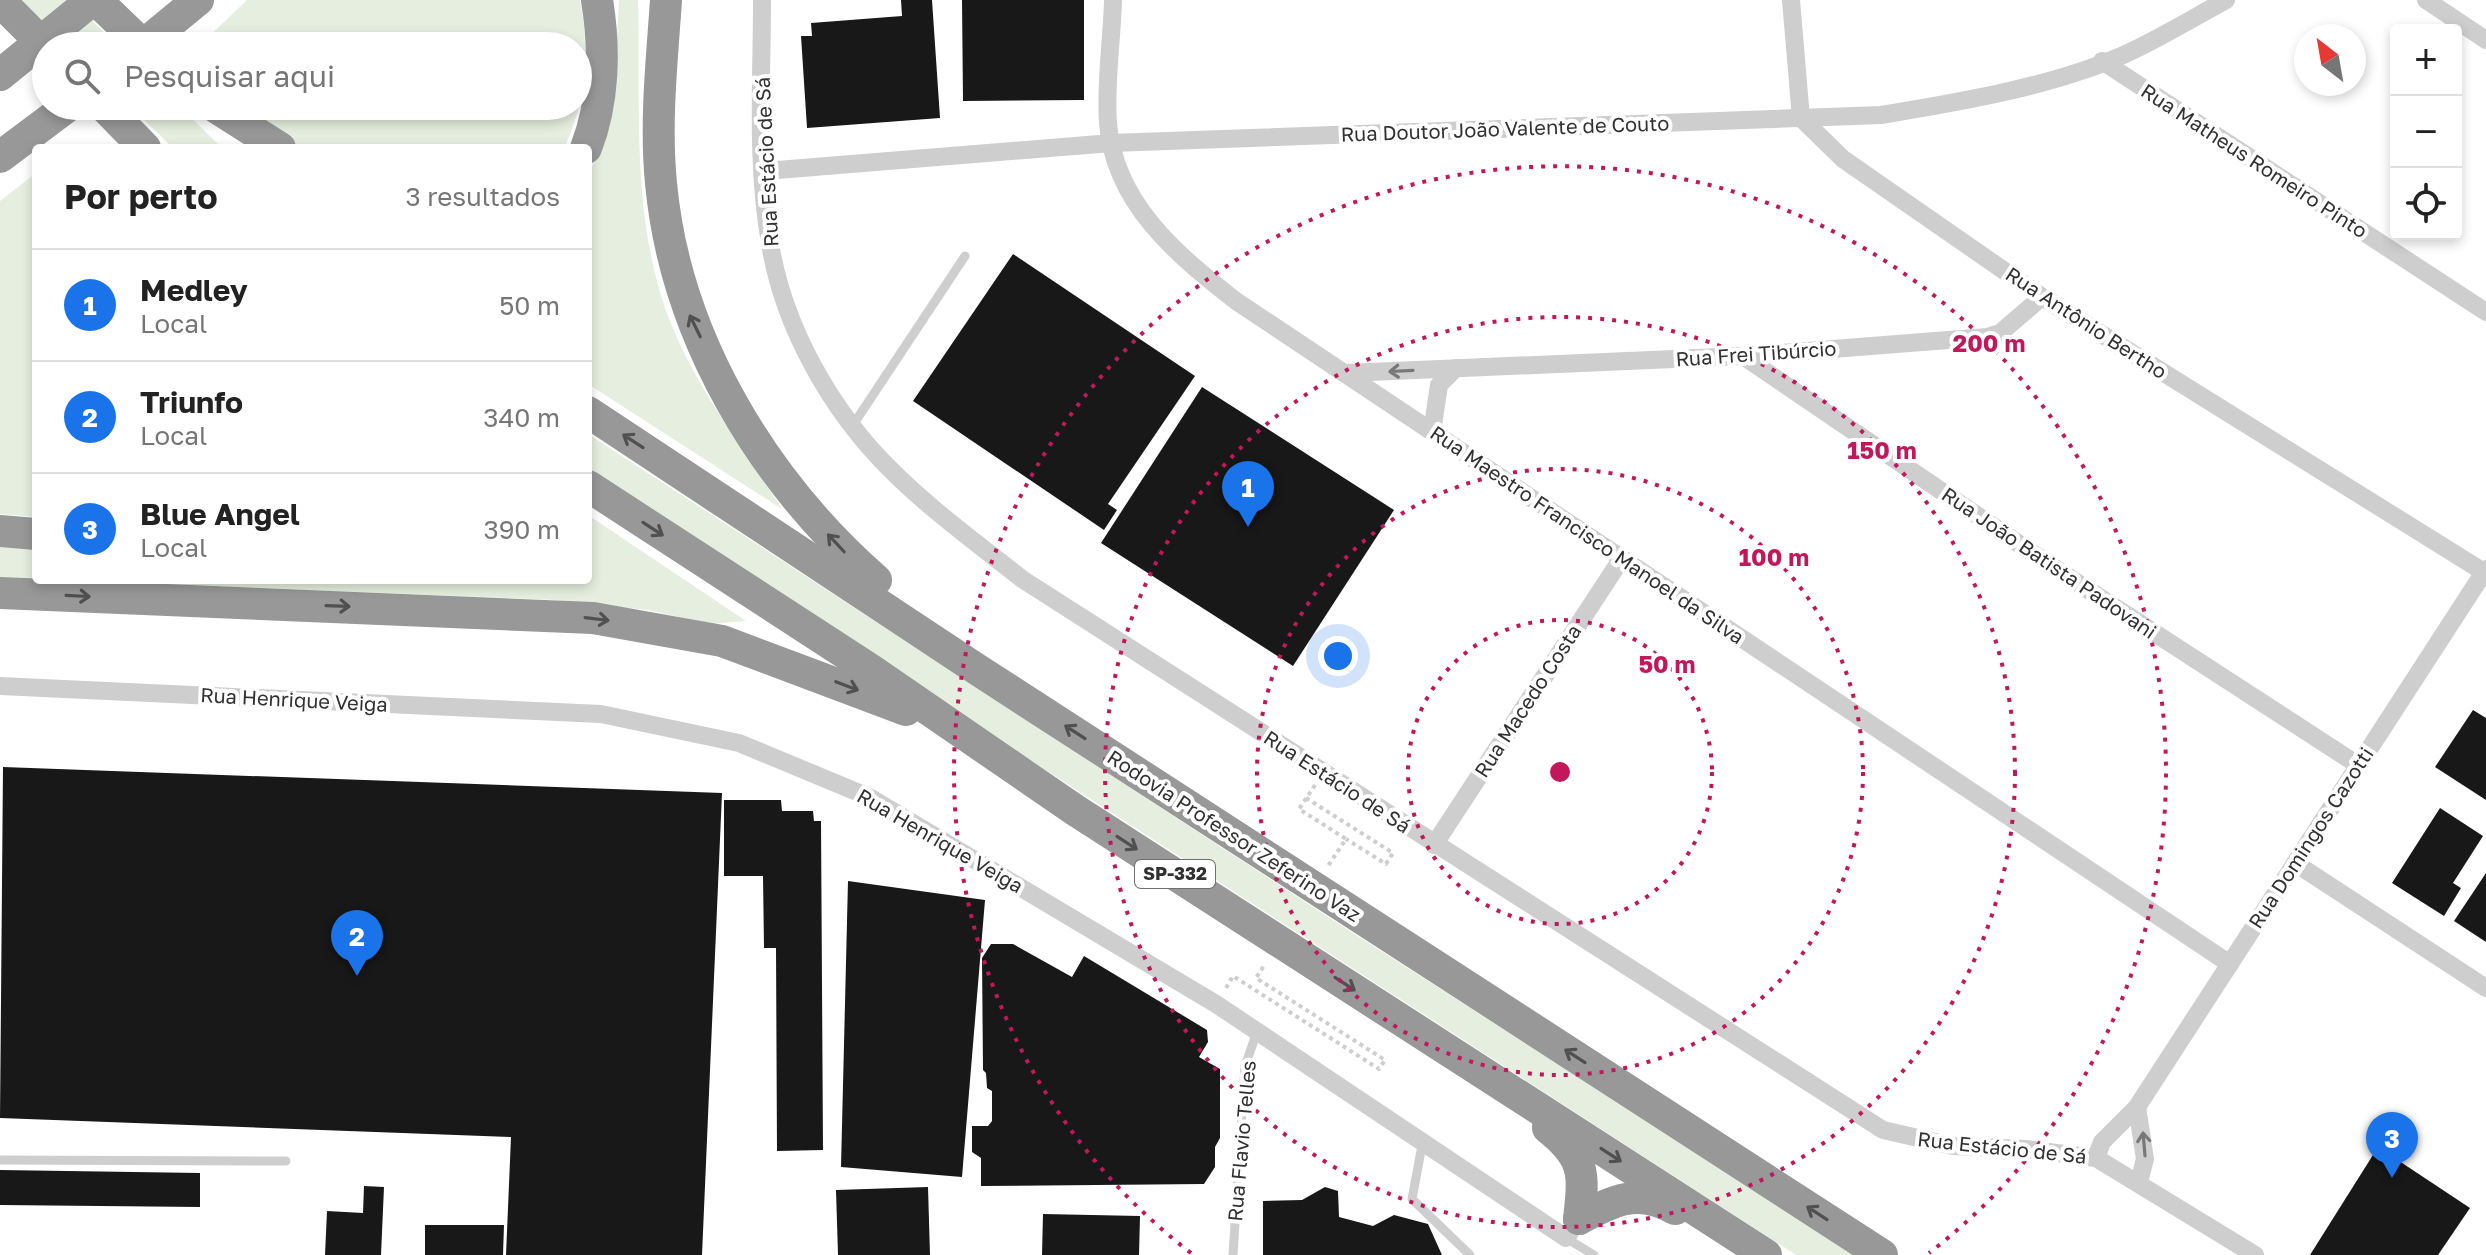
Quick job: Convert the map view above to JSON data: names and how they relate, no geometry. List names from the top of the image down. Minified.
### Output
{"streets":{"highway":["Rodovia Professor Zeferino Vaz","SP-332"],"street":["Rua Doutor João Valente de Couto","Rua Matheus Romeiro Pinto","Rua Estácio de Sá","Rua Antônio Bertho","Rua Frei Tibúrcio","Rua Maestro Francisco Manoel da Silva","Rua João Batista Padovani","Rua Henrique Veiga","Rua Macedo Costa","Rua Domingos Cazotti"],"lane":["Rua Flavio Telles"]},"crossings":[["Rua Doutor João Valente de Couto","Rua Matheus Romeiro Pinto"],["Rua Doutor João Valente de Couto","Rua Estácio de Sá"],["Rua Doutor João Valente de Couto","Rua Antônio Bertho"],["Rua Doutor João Valente de Couto","Rua Maestro Francisco Manoel da Silva"],["Rua Estácio de Sá","Rua Macedo Costa"],["Rua Estácio de Sá","Rua Domingos Cazotti"],["Rua Antônio Bertho","Rua Frei Tibúrcio"],["Rua Antônio Bertho","Rua Domingos Cazotti"],["Rua Frei Tibúrcio","Rua Maestro Francisco Manoel da Silva"],["Rua Frei Tibúrcio","Rua João Batista Padovani"],["Rua Maestro Francisco Manoel da Silva","Rua Macedo Costa"],["Rua Maestro Francisco Manoel da Silva","Rua Domingos Cazotti"],["Rua João Batista Padovani","Rua Domingos Cazotti"],["Rua Henrique Veiga","Rua Flavio Telles"]],"north":"top left","page":{"map_buttons":["+","−"],"search":"Pesquisar aqui","heading":["Por perto","3 resultados"],"list":[{"mark":"1","name":"Medley","note":"Local","value":"50 m"},{"mark":"2","name":"Triunfo","note":"Local","value":"340 m"},{"mark":"3","name":"Blue Angel","note":"Local","value":"390 m"}],"pins":["1","2","3"]},"rings":["200 m","150 m","100 m","50 m"]}
